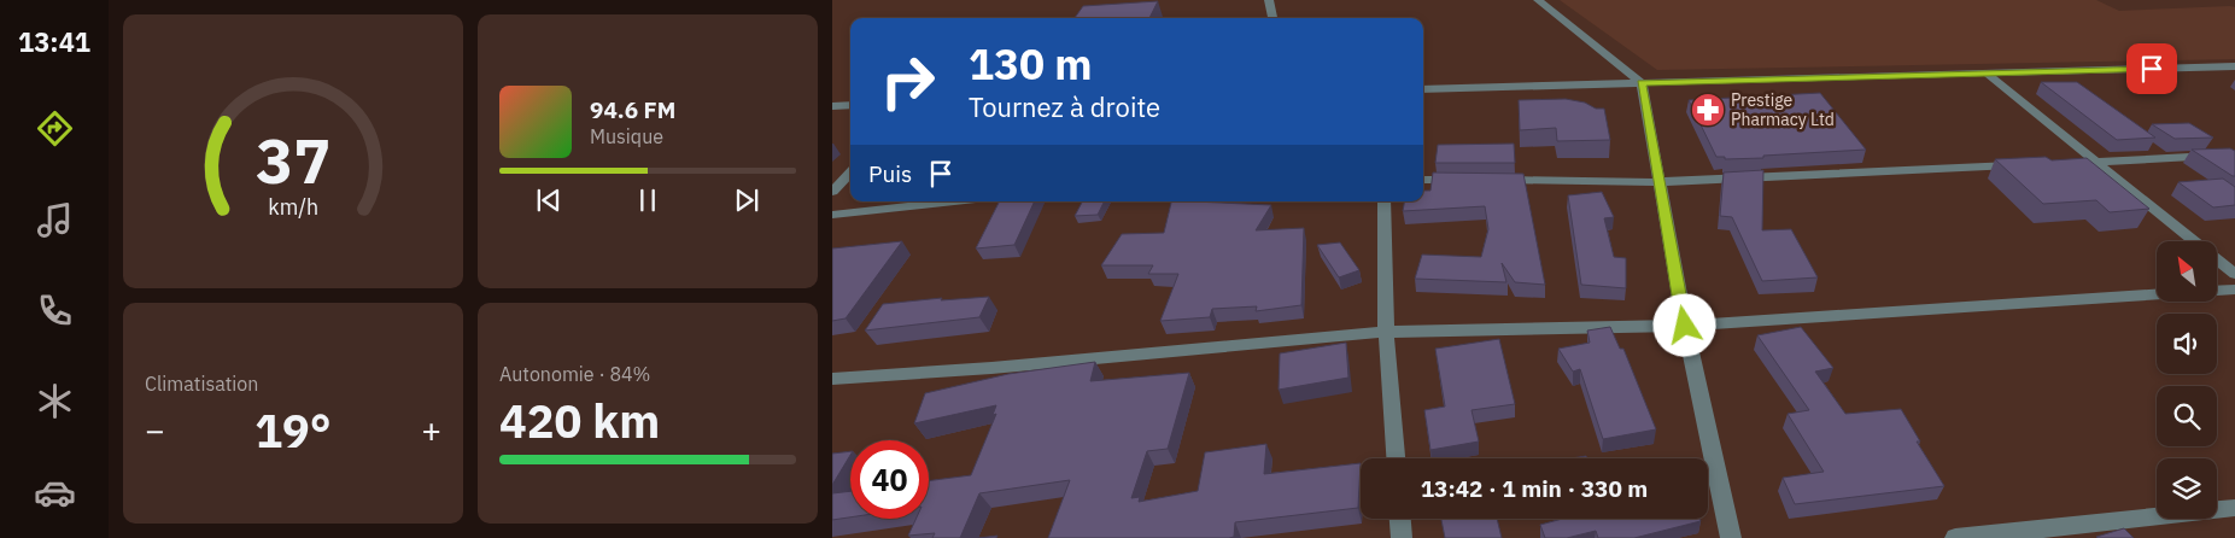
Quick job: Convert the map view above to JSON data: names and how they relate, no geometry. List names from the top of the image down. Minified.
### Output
{"places":{"pharmacy":["Prestige Pharmacy Ltd"]},"north":"top left","page":{"tabs":"13:41","turn":["130 m","Tournez à droite"],"song":["94.6 FM","Musique"],"then":"Puis","tile":["Climatisation",["Autonomie · 84%","420 km"]],"heat":["−","19°","+"],"limit":"40","trip":"13:42 · 1 min · 330 m","gauge":["37","km/h"]}}
